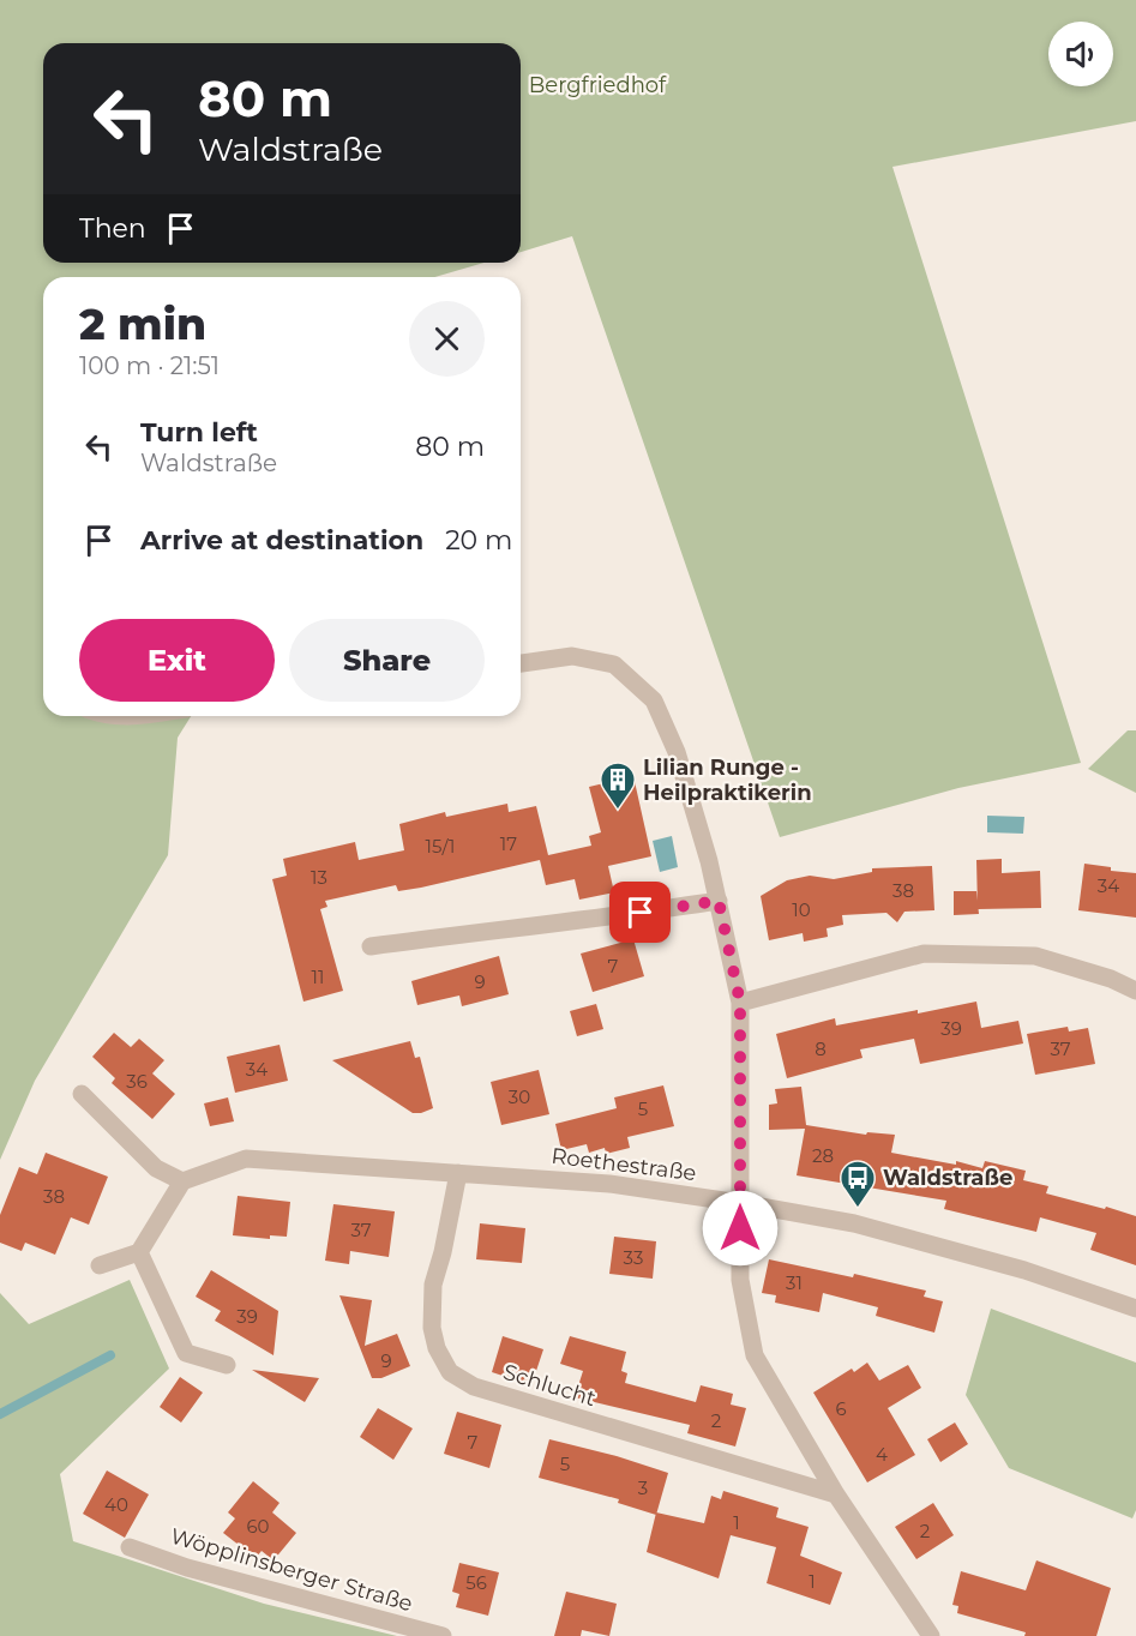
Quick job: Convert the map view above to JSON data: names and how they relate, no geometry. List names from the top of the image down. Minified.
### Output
{"streets":{"street":["Roethestraße","Schlucht","Wöpplinsberger Straße"]},"crossings":[["Roethestraße","Schlucht"]],"parks":["Bergfriedhof"],"places":{"building":["Lilian Runge - Heilpraktikerin"],"bus stop":["Waldstraße"]},"house_numbers":["17","15/1","13","34","38","10","7","11","9","39","8","37","34","36","30","5","28","38","37","33","31","39","9","6","2","7","4","5","3","40","1","60","2","1","56"],"page":{"turn":["80 m","Waldstraße"],"then":"Then","heading":["2 min","100 m · 21:51"],"list":[{"name":"Turn left","note":"Waldstraße","value":"80 m"},{"name":"Arrive at destination","value":"20 m"}],"buttons":["Exit","Share"]}}
